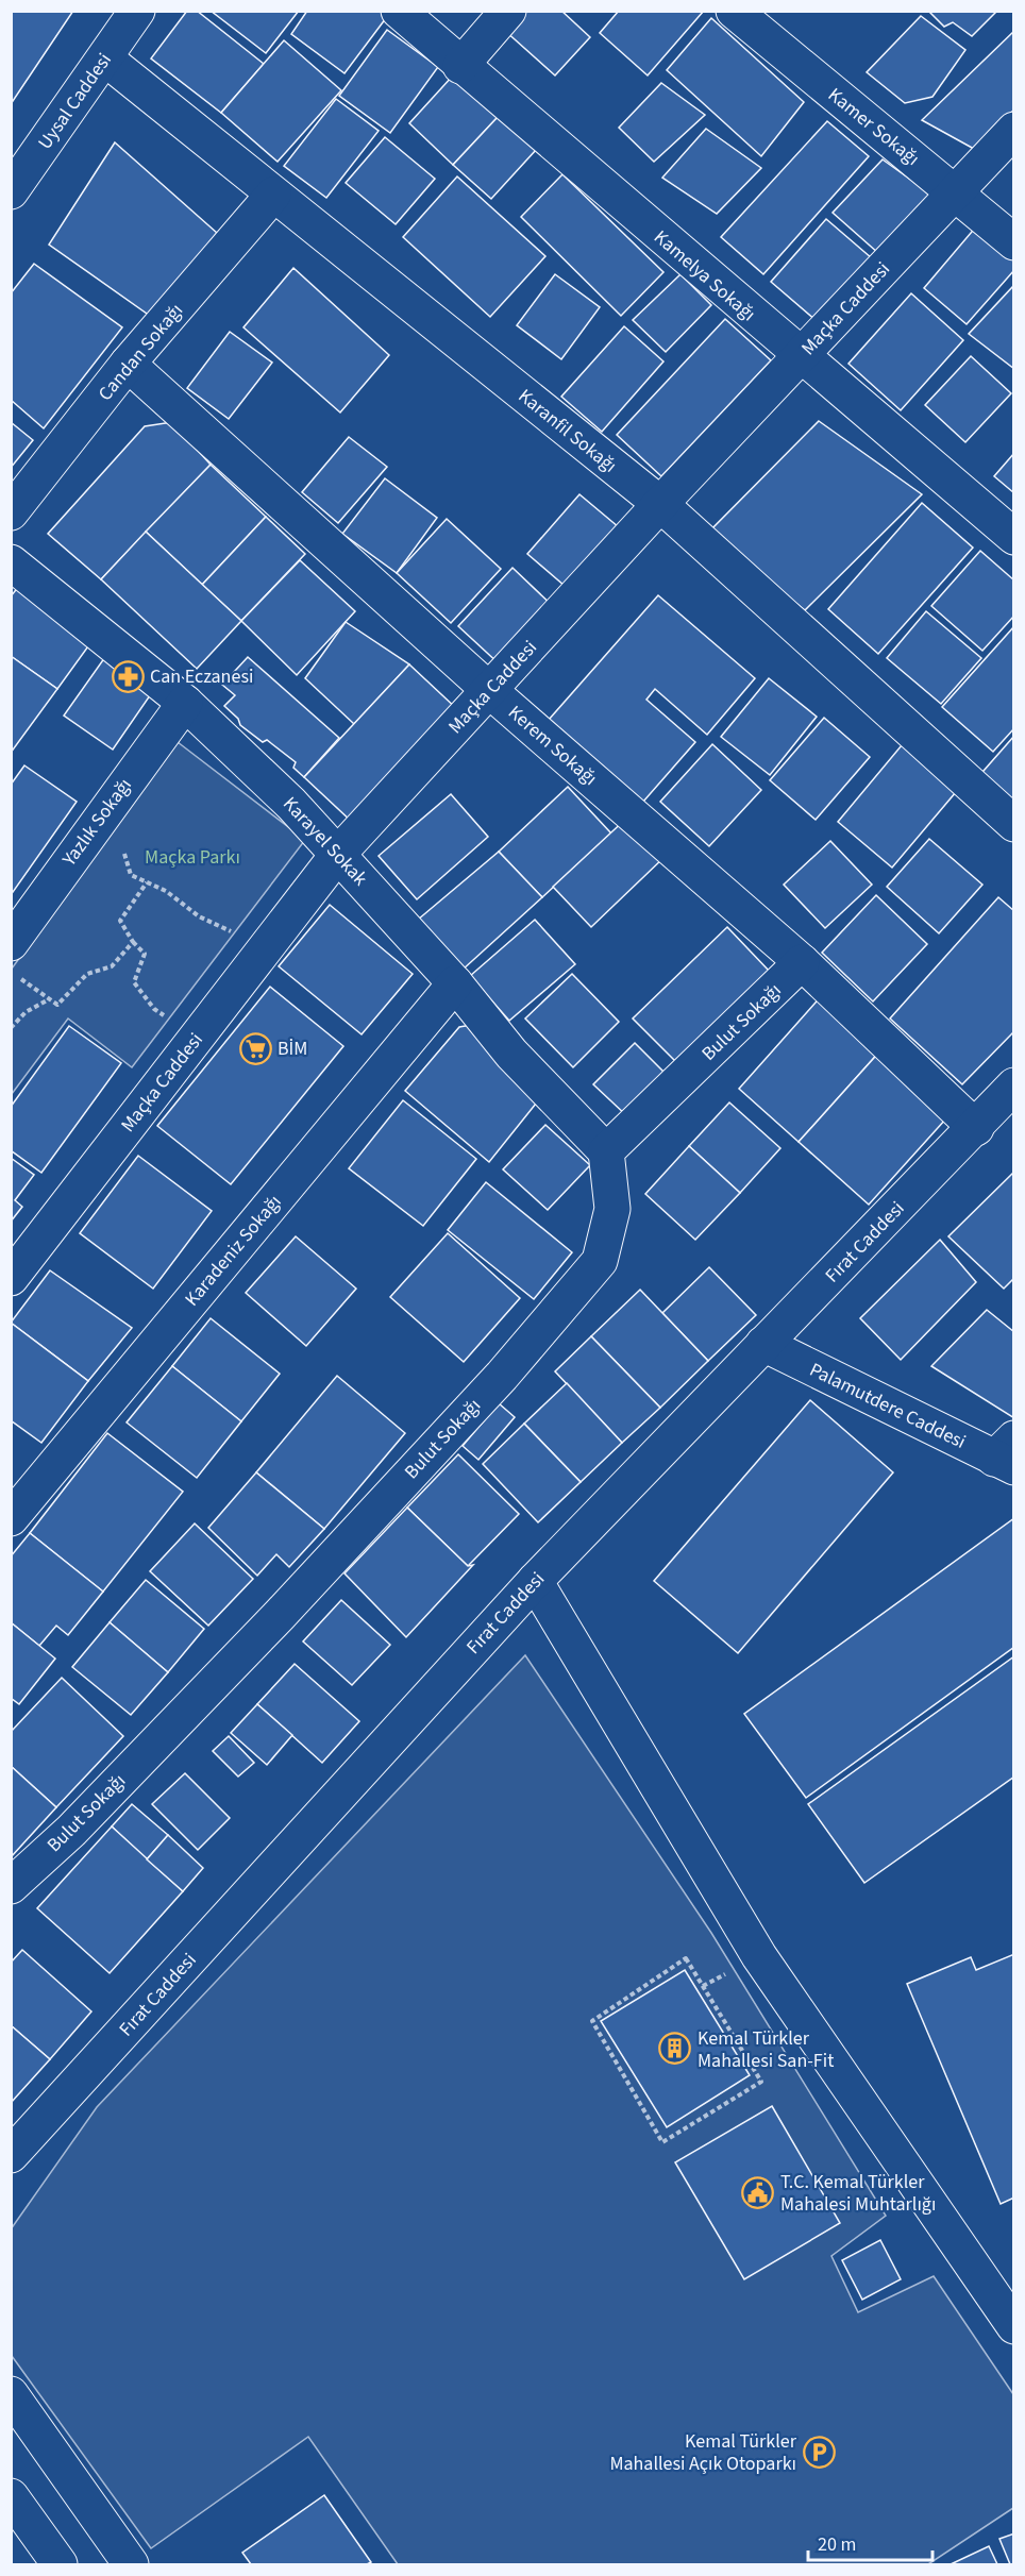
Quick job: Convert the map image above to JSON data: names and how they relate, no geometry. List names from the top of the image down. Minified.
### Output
{"streets":{"street":["Uysal Caddesi","Kamer Sokağı","Kamelya Sokağı","Maçka Caddesi","Candan Sokağı","Karanfil Sokağı","Kerem Sokağı","Yazlık Sokağı","Karayel Sokak","Bulut Sokağı","Fırat Caddesi","Karadeniz Sokağı","Palamutdere Caddesi"]},"crossings":[["Uysal Caddesi","Karanfil Sokağı"],["Kamer Sokağı","Maçka Caddesi"],["Kamelya Sokağı","Maçka Caddesi"],["Maçka Caddesi","Karanfil Sokağı"],["Maçka Caddesi","Kerem Sokağı"],["Maçka Caddesi","Karayel Sokak"],["Candan Sokağı","Karanfil Sokağı"],["Candan Sokağı","Kerem Sokağı"],["Kerem Sokağı","Bulut Sokağı"],["Kerem Sokağı","Fırat Caddesi"],["Yazlık Sokağı","Karayel Sokak"],["Karayel Sokak","Bulut Sokağı"],["Karayel Sokak","Karadeniz Sokağı"],["Fırat Caddesi","Palamutdere Caddesi"]],"parks":["Maçka Parkı"],"places":{"pharmacy":["Can Eczanesi"],"supermarket":["BİM"],"building":["Kemal Türkler Mahallesi San-Fit"],"public building":["T.C. Kemal Türkler Mahalesi Muhtarlığı"],"parking":["Kemal Türkler Mahallesi Açık Otoparkı"]},"scale_bar":"20 m"}
